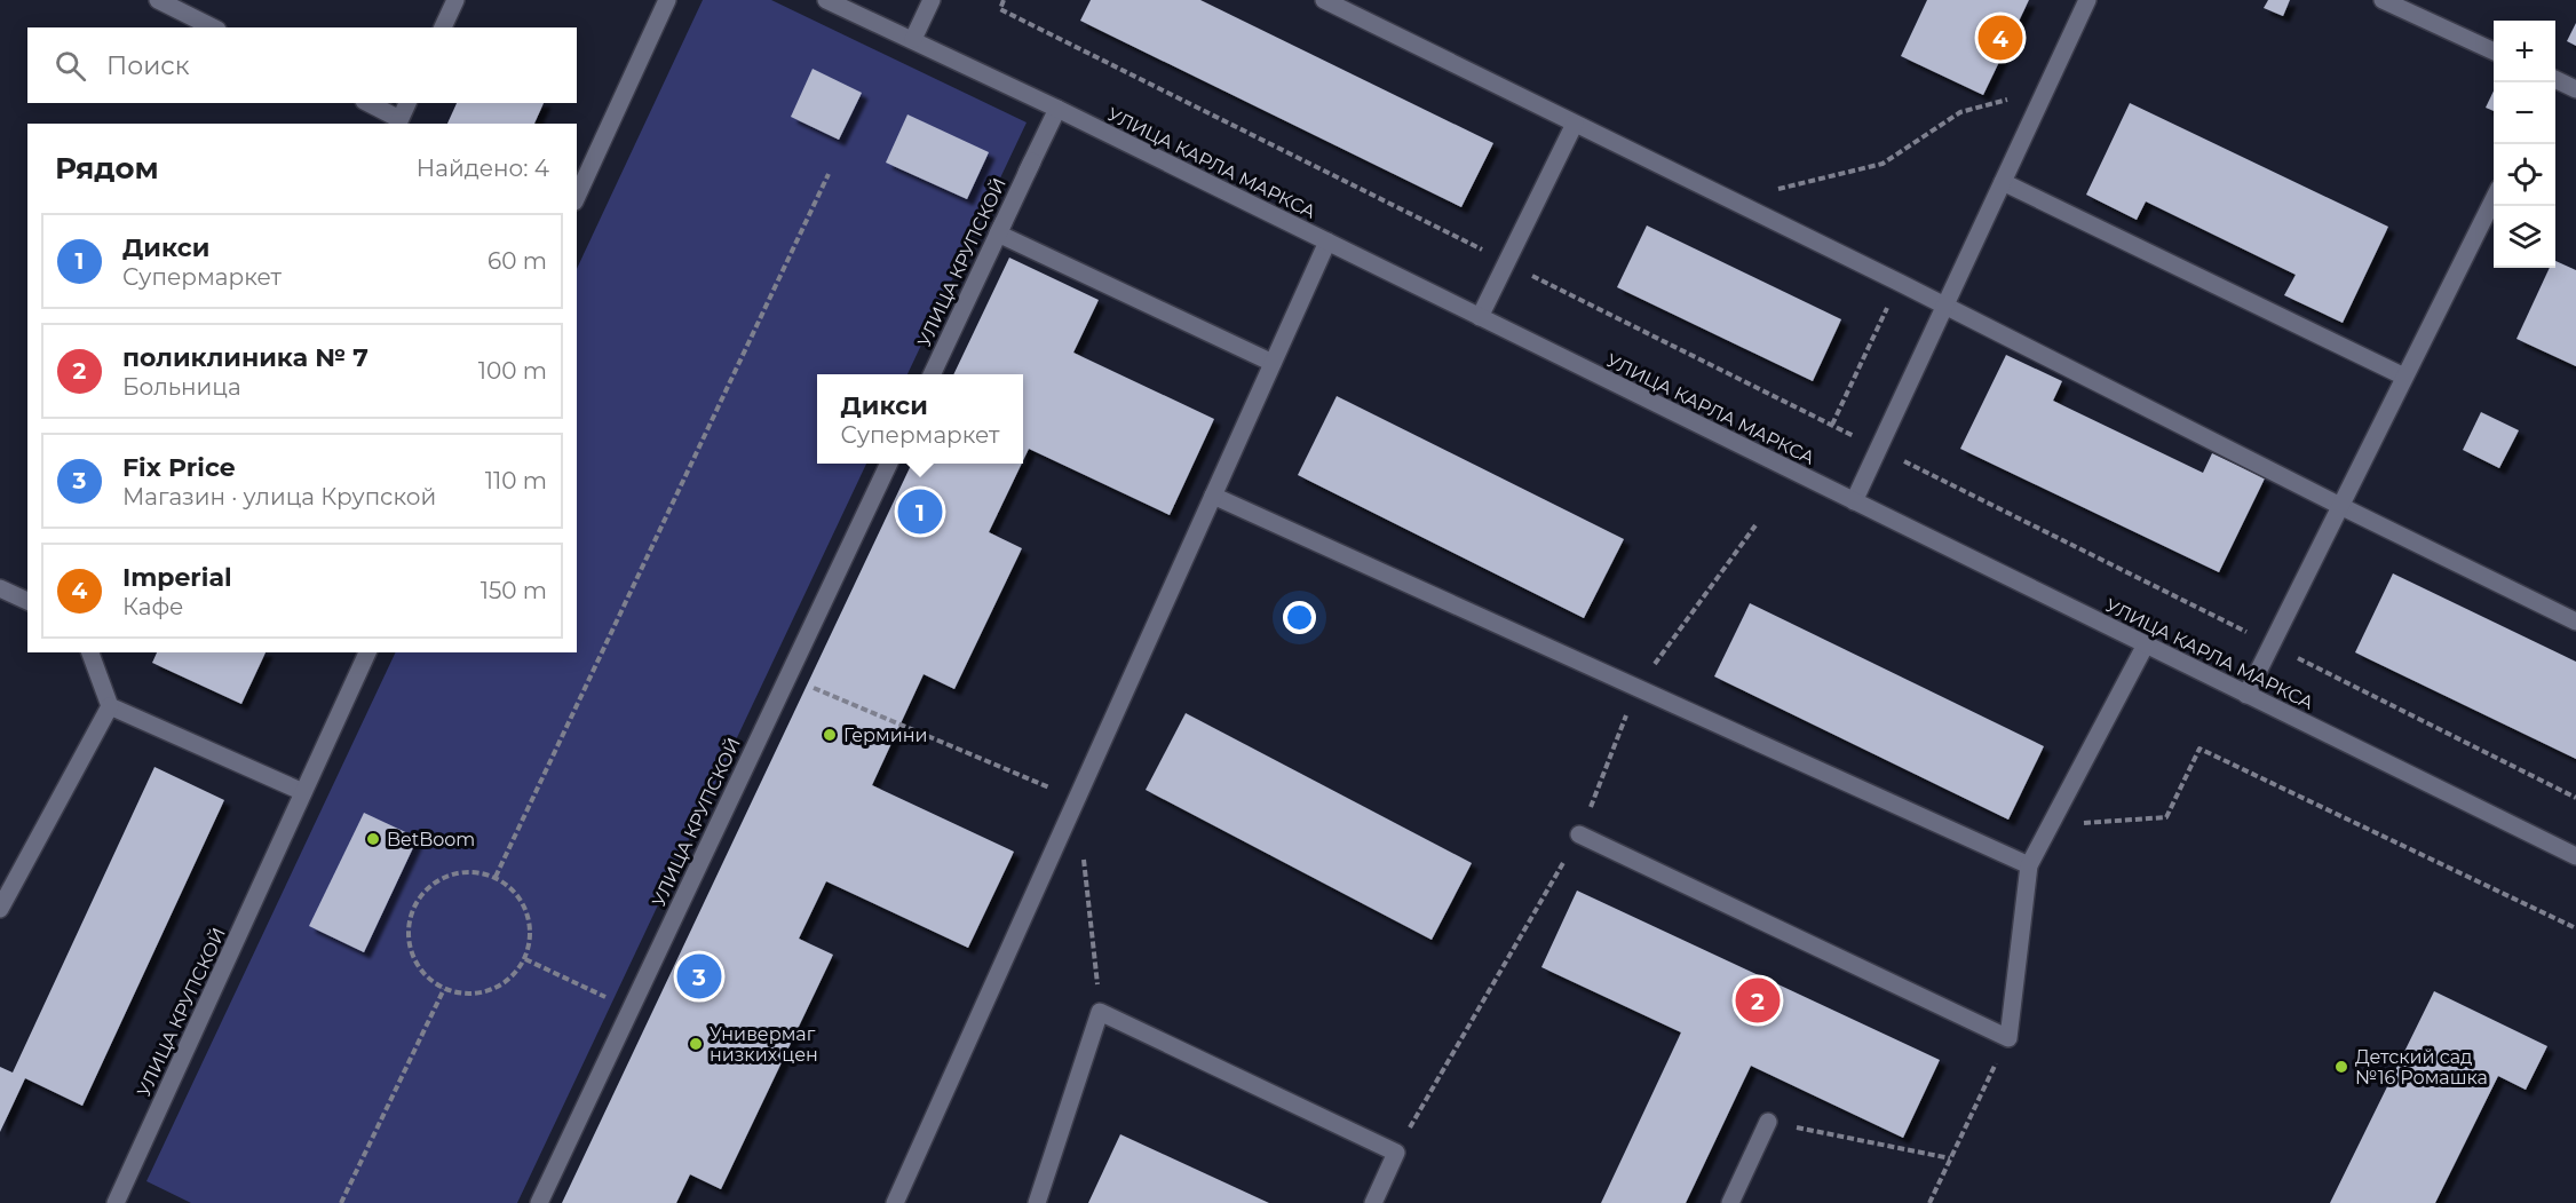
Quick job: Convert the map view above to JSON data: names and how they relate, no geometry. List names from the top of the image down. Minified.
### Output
{"streets":{"street":["УЛИЦА КАРЛА МАРКСА","УЛИЦА КРУПСКОЙ"]},"places":["Гермини","BetBoom","Универмаг низких цен","Детский сад №16 Ромашка"],"page":{"pins":["4","1","3","2"],"map_buttons":["+","−"],"search":"Поиск","heading":["Рядом","Найдено: 4"],"list":[{"mark":"1","name":"Дикси","note":"Супермаркет","value":"60 m"},{"mark":"2","name":"поликлиника № 7","note":"Больница","value":"100 m"},{"mark":"3","name":"Fix Price","note":"Магазин · улица Крупской","value":"110 m"},{"mark":"4","name":"Imperial","note":"Кафе","value":"150 m"}],"popup":["Дикси","Супермаркет"]}}
